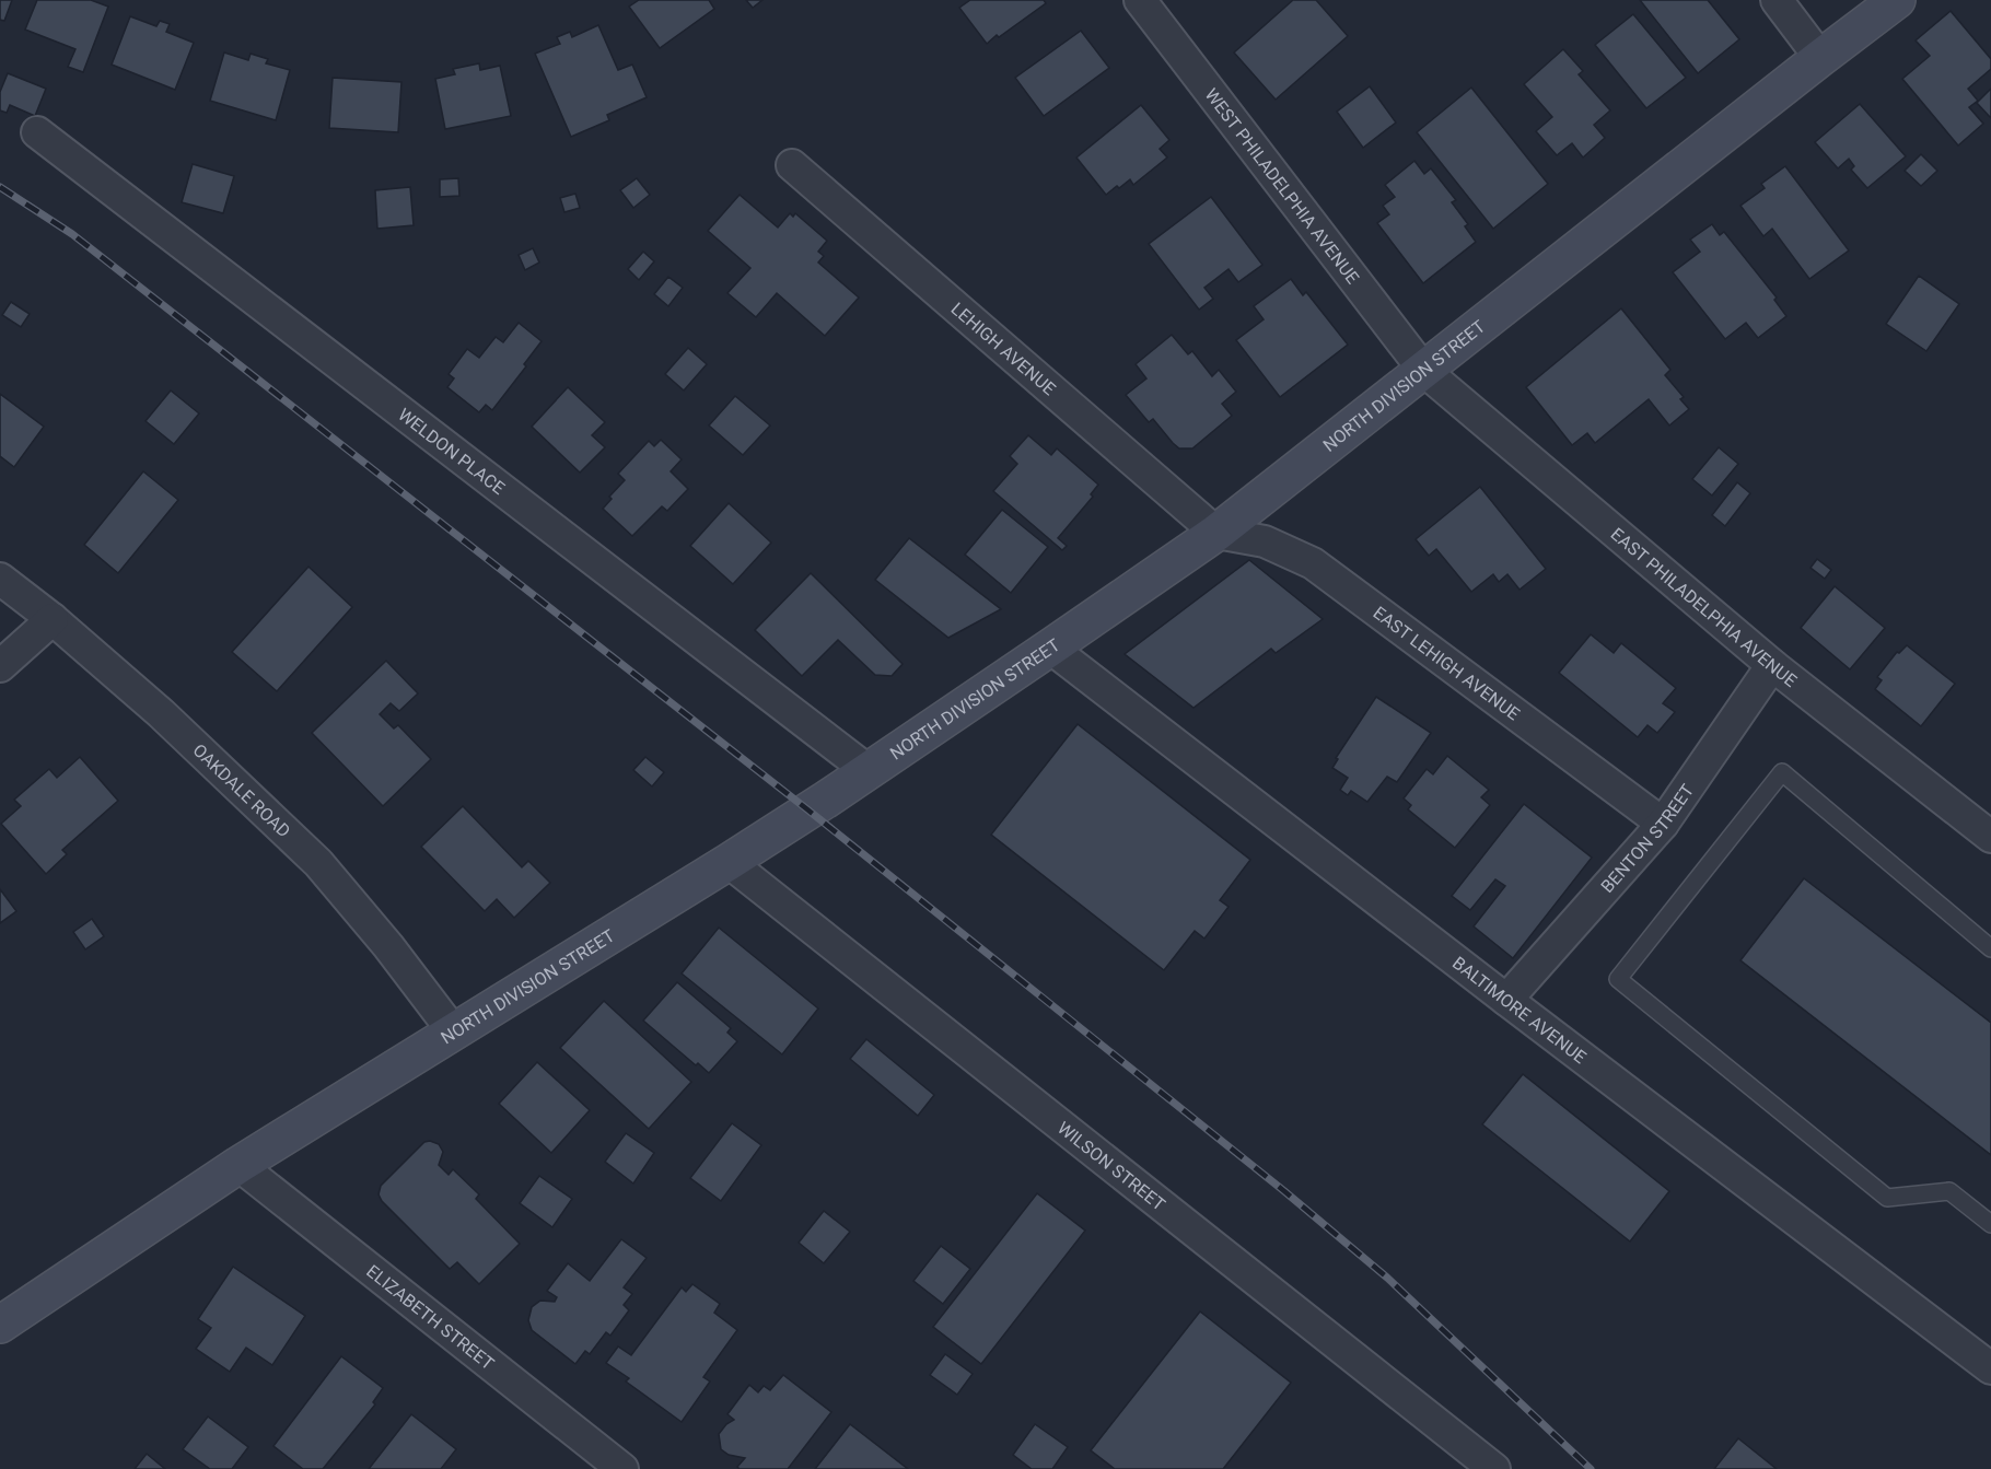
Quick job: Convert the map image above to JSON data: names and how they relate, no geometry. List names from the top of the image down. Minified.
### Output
{"streets":{"street":["WEST PHILADELPHIA AVENUE","LEHIGH AVENUE","NORTH DIVISION STREET","WELDON PLACE","EAST PHILADELPHIA AVENUE","EAST LEHIGH AVENUE","OAKDALE ROAD","BENTON STREET","BALTIMORE AVENUE","WILSON STREET","ELIZABETH STREET"]},"crossings":[["WEST PHILADELPHIA AVENUE","NORTH DIVISION STREET"],["WEST PHILADELPHIA AVENUE","EAST PHILADELPHIA AVENUE"],["LEHIGH AVENUE","NORTH DIVISION STREET"],["LEHIGH AVENUE","EAST LEHIGH AVENUE"],["NORTH DIVISION STREET","WELDON PLACE"],["NORTH DIVISION STREET","EAST PHILADELPHIA AVENUE"],["NORTH DIVISION STREET","EAST LEHIGH AVENUE"],["NORTH DIVISION STREET","OAKDALE ROAD"],["NORTH DIVISION STREET","BALTIMORE AVENUE"],["NORTH DIVISION STREET","WILSON STREET"],["NORTH DIVISION STREET","ELIZABETH STREET"],["EAST PHILADELPHIA AVENUE","BENTON STREET"],["EAST LEHIGH AVENUE","BENTON STREET"],["BENTON STREET","BALTIMORE AVENUE"]]}
